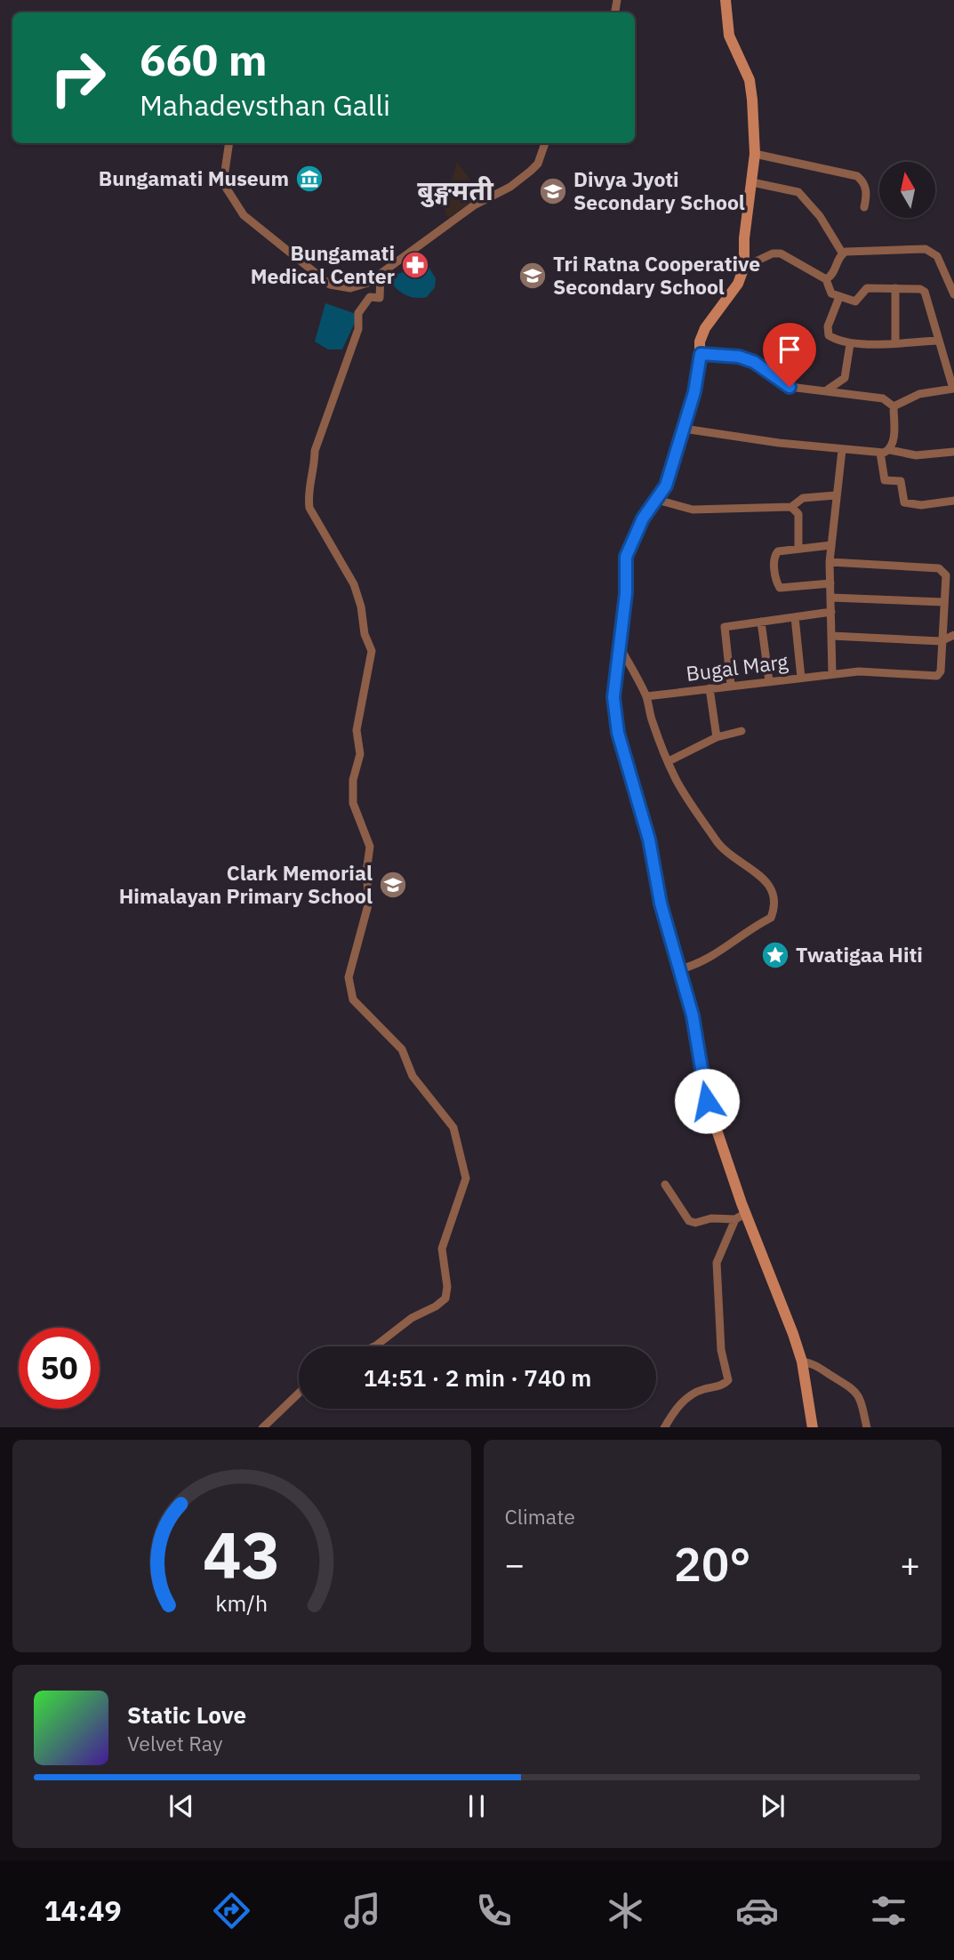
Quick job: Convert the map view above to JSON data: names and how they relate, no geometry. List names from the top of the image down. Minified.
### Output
{"streets":{"street":["Bugal Marg"]},"districts":["बुङ्गमती"],"places":{"museum":["Bungamati Museum"],"school or university":["Divya Jyoti Secondary School","Tri Ratna Cooperative Secondary School","Clark Memorial Himalayan Primary School"],"pharmacy":["Bungamati Medical Center"],"place":["Twatigaa Hiti"]},"north":"top","page":{"turn":["660 m","Mahadevsthan Galli"],"limit":"50","trip":"14:51 · 2 min · 740 m","tile":"Climate","heat":["−","20°","+"],"song":["Static Love","Velvet Ray"],"tabs":"14:49","gauge":["43","km/h"]}}
